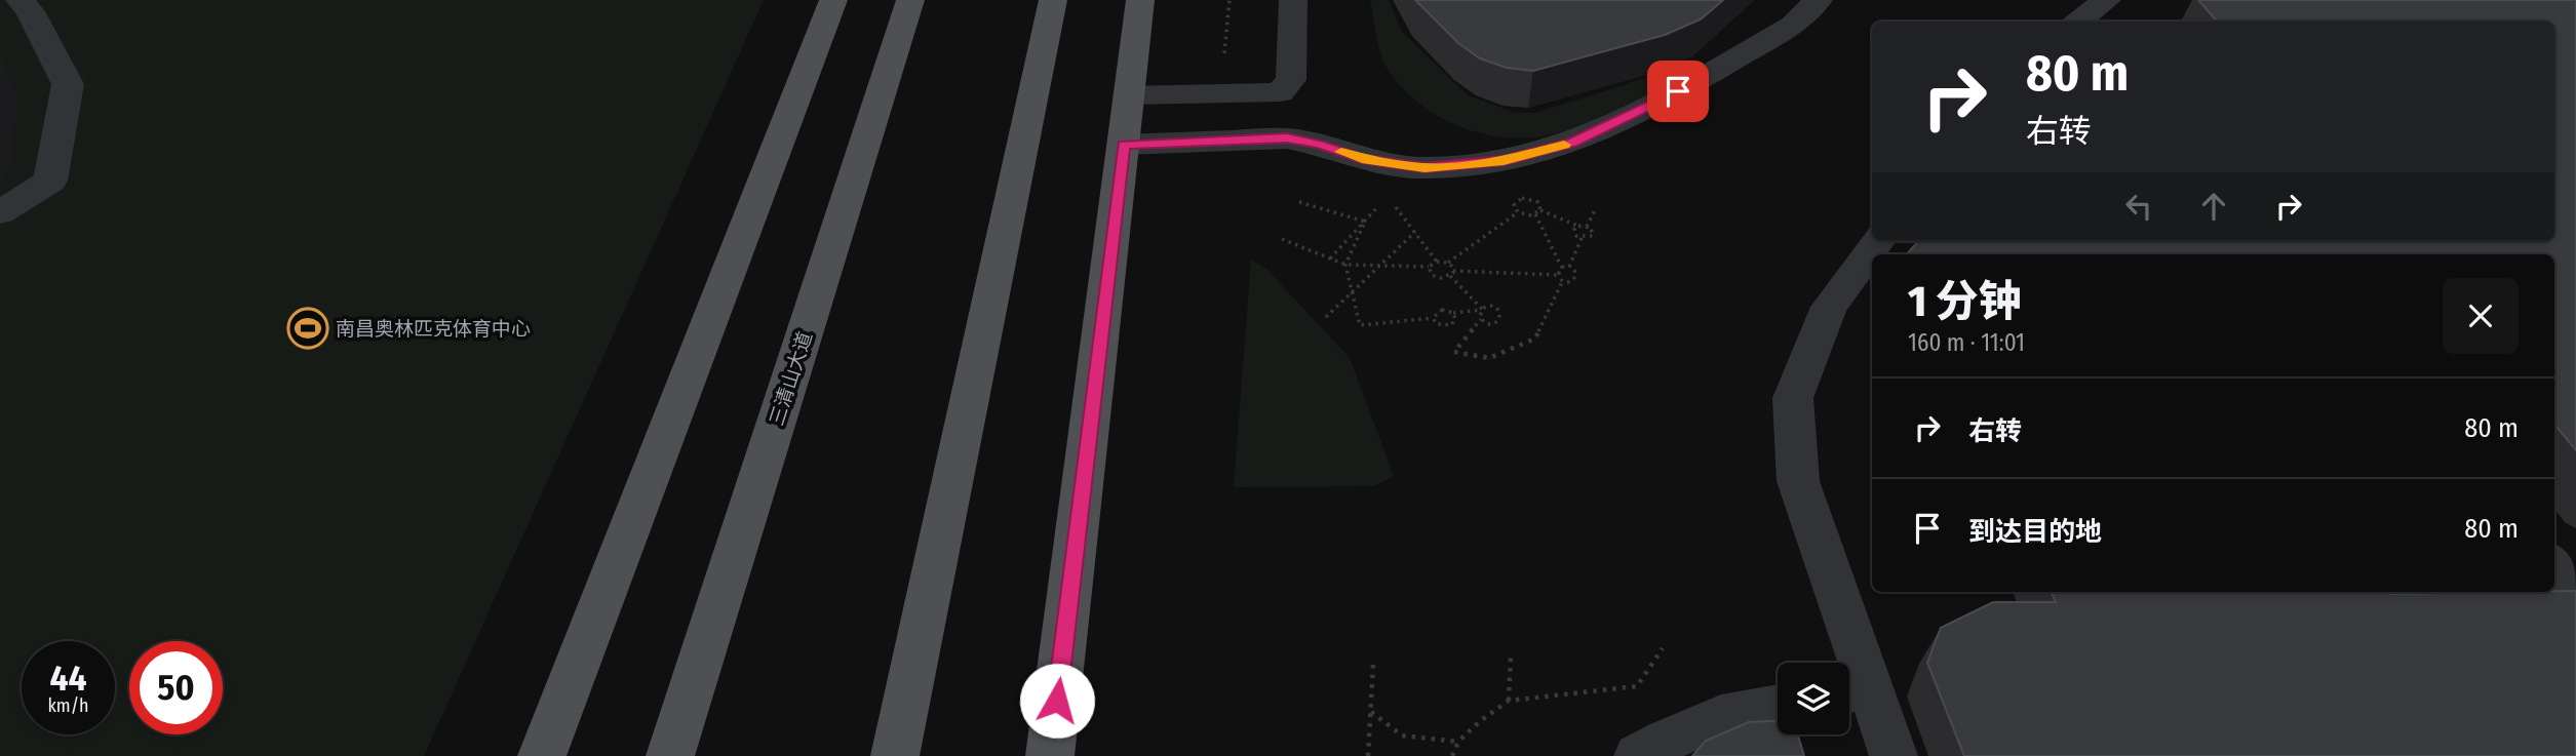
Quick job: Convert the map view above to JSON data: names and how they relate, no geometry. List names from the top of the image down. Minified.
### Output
{"streets":{"main road":["三清山大道"]},"places":{"sports":["南昌奥林匹克体育中心"]},"page":{"turn":["80 m","右转"],"heading":["1 分钟","160 m · 11:01"],"list":[{"name":"右转","value":"80 m"},{"name":"到达目的地","value":"80 m"}],"speed":"44 km/h","limit":"50"}}
